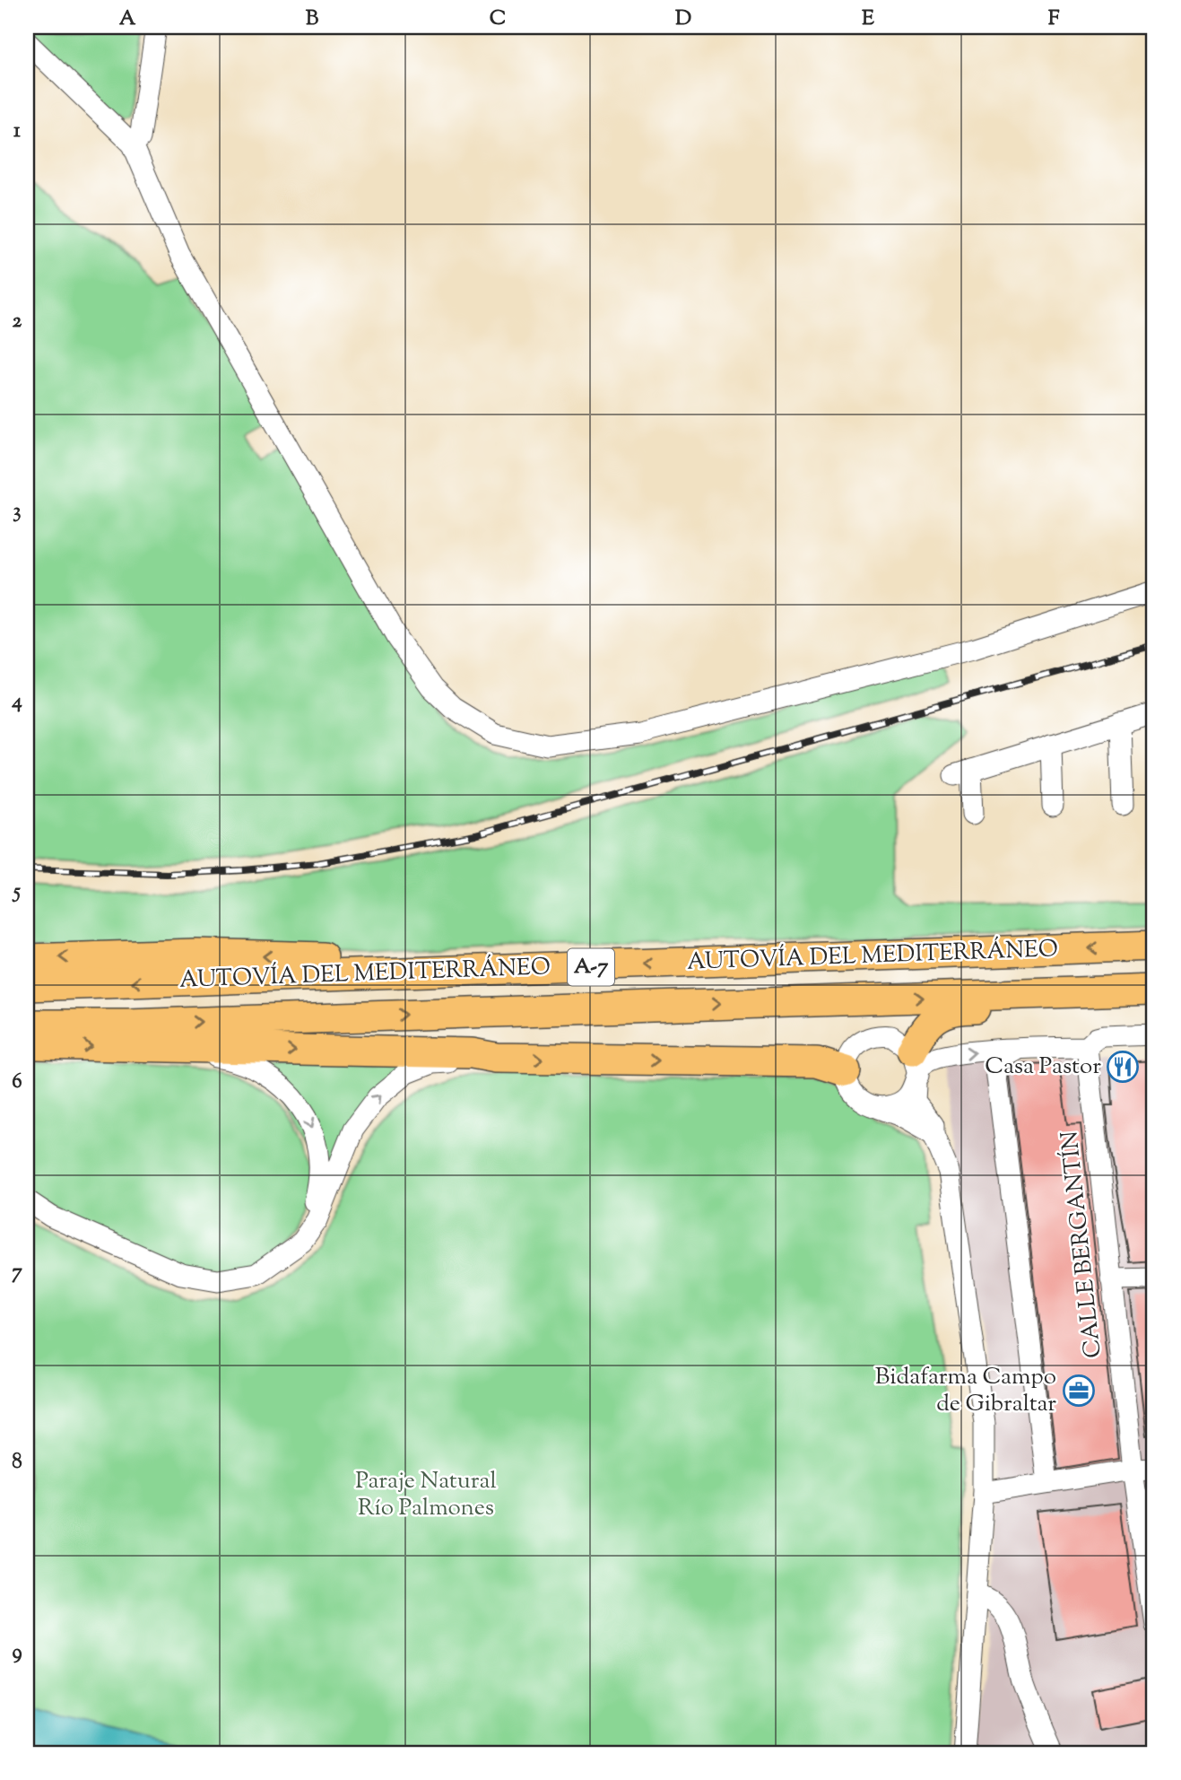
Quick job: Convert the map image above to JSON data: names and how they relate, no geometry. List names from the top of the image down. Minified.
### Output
{"streets":{"highway":["AUTOVÍA DEL MEDITERRÁNEO","A-7"],"street":["CALLE BERGANTÍN"]},"parks":["Paraje Natural Río Palmones"],"places":{"restaurant":["Casa Pastor"],"office":["Bidafarma Campo de Gibraltar"]},"grid":{"columns":["A","B","C","D","E","F"],"rows":["1","2","3","4","5","6","7","8","9"]}}
